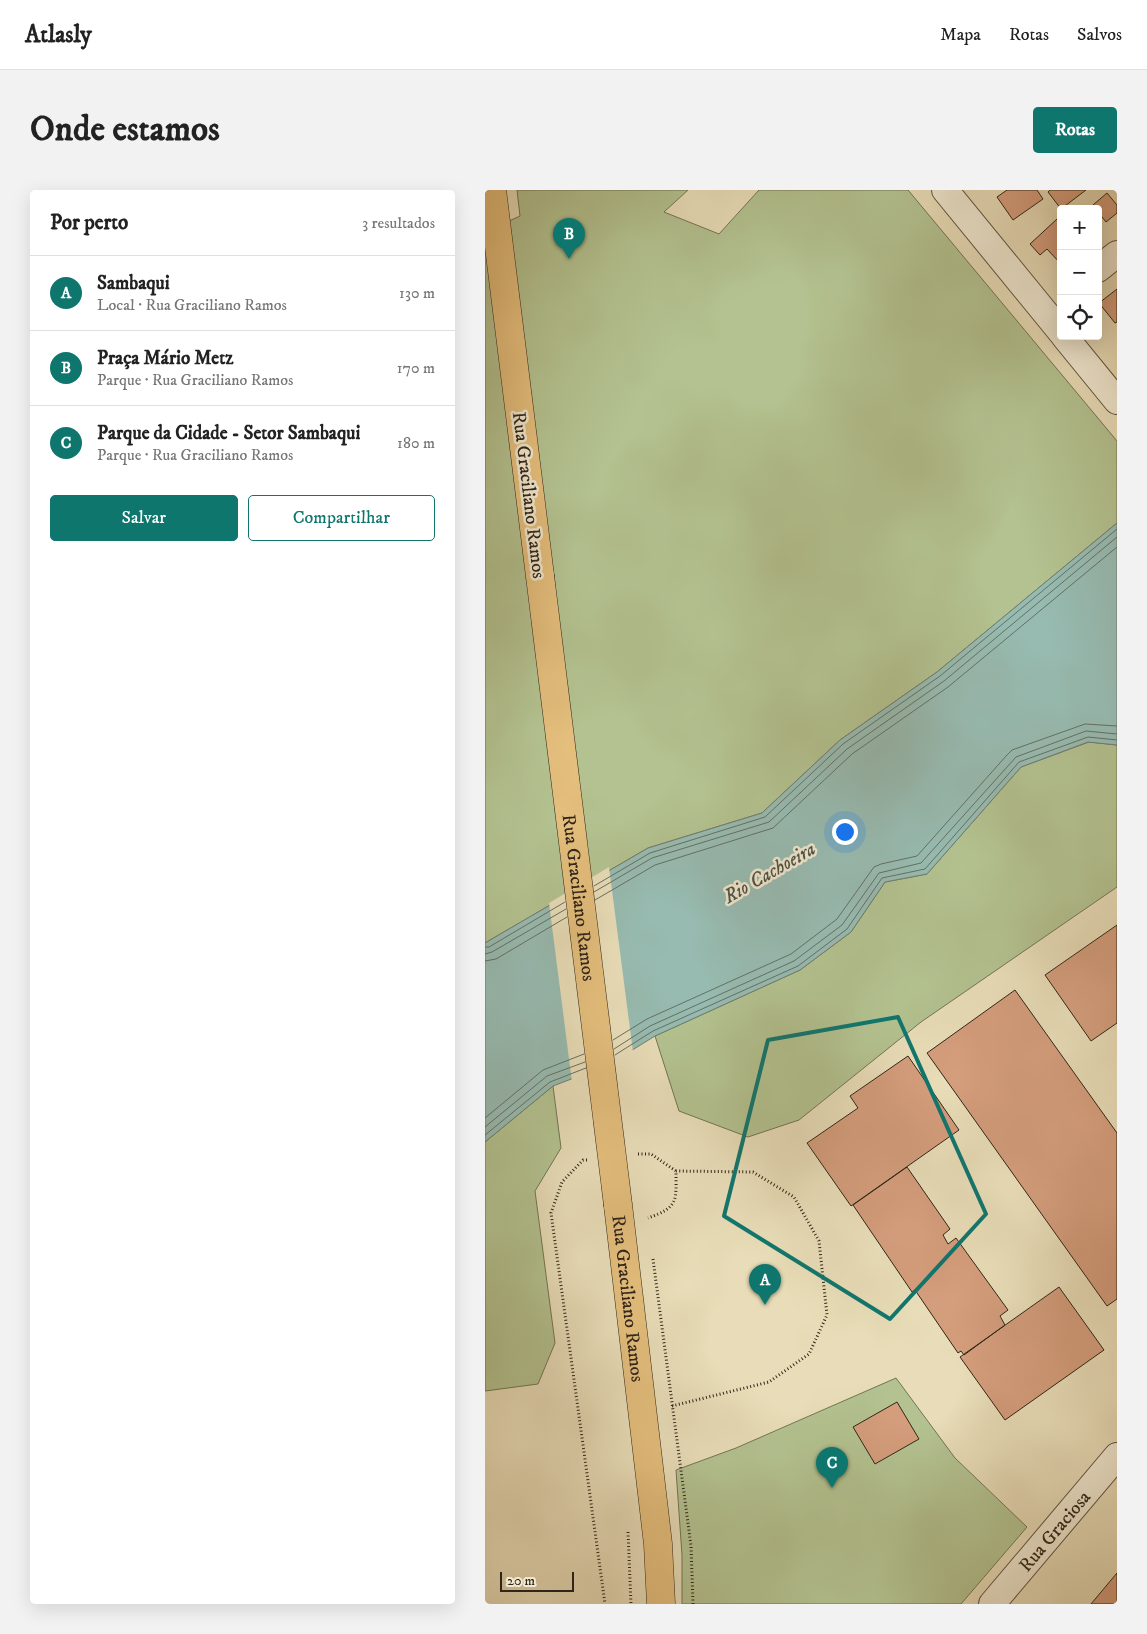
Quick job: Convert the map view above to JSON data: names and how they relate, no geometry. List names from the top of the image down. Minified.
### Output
{"streets":{"main road":["Rua Graciliano Ramos"],"street":["Rua Graciosa"]},"water":["Rio Cachoeira"],"scale_bar":"20 m","page":{"header":"Atlasly","nav":["Mapa","Rotas","Salvos"],"buttons":["Rotas",["Salvar","Compartilhar"]],"title":"Onde estamos","heading":["Por perto","3 resultados"],"map_buttons":["+","−"],"pins":["B","A","C"],"list":[{"mark":"A","name":"Sambaqui","note":"Local · Rua Graciliano Ramos","value":"130 m"},{"mark":"B","name":"Praça Mário Metz","note":"Parque · Rua Graciliano Ramos","value":"170 m"},{"mark":"C","name":"Parque da Cidade - Setor Sambaqui","note":"Parque · Rua Graciliano Ramos","value":"180 m"}],"scale":"20 m"}}
